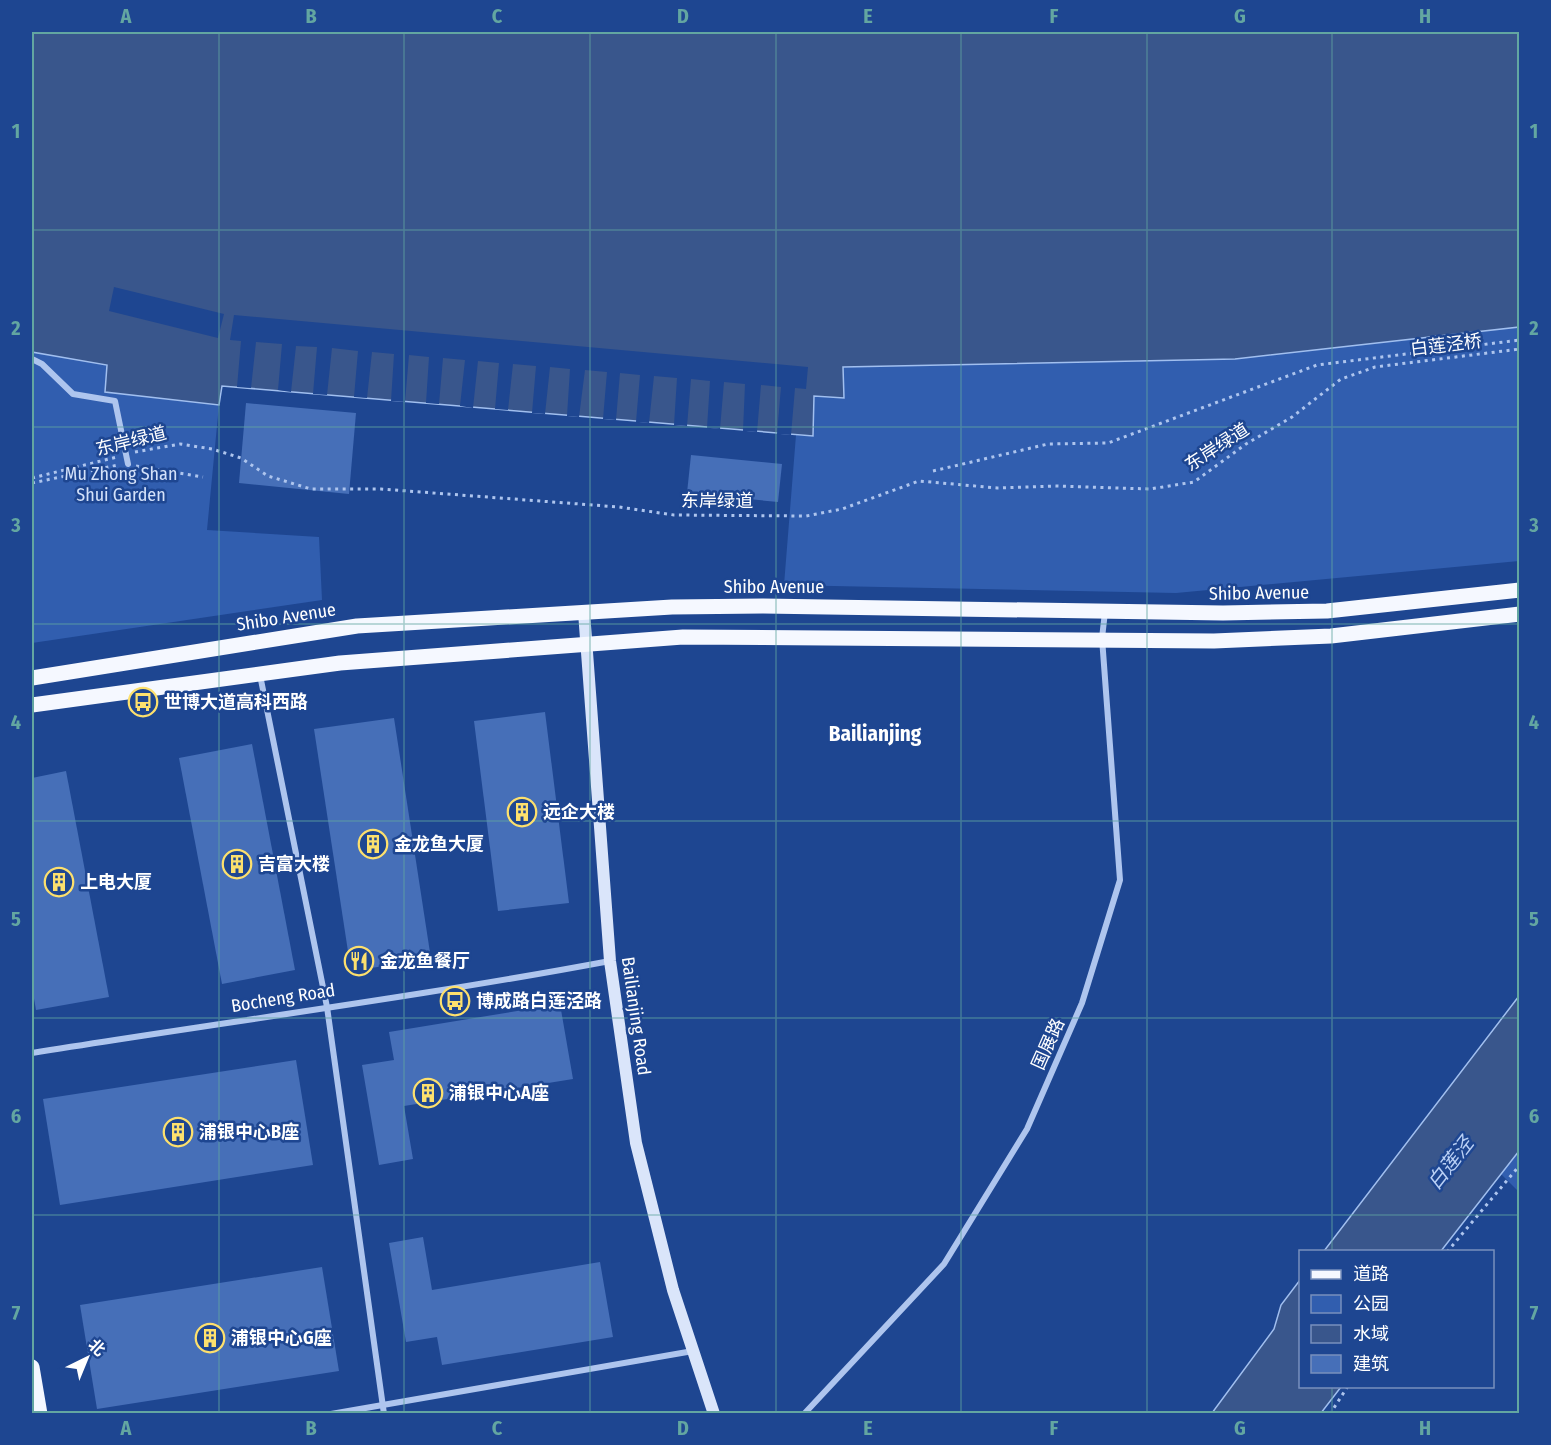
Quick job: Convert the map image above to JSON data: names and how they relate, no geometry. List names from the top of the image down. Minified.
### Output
{"streets":{"main road":["Shibo Avenue"],"street":["Bocheng Road","Bailianjing Road","国展路"],"path":["白莲泾桥","东岸绿道"]},"crossings":[["白莲泾桥","东岸绿道"],["Shibo Avenue","Bailianjing Road"],["Shibo Avenue","国展路"],["Bocheng Road","Bailianjing Road"]],"districts":["Bailianjing"],"water":["白莲泾"],"parks":["Mu Zhong Shan Shui Garden"],"places":{"bus stop":["世博大道高科西路","博成路白莲泾路"],"building":["远企大楼","金龙鱼大厦","吉富大楼","上电大厦","浦银中心A座","浦银中心B座","浦银中心G座"],"restaurant":["金龙鱼餐厅"]},"legend":["道路","公园","水域","建筑"],"north":"top right","grid":{"columns":["A","B","C","D","E","F","G","H"],"rows":["1","2","3","4","5","6","7"]}}
